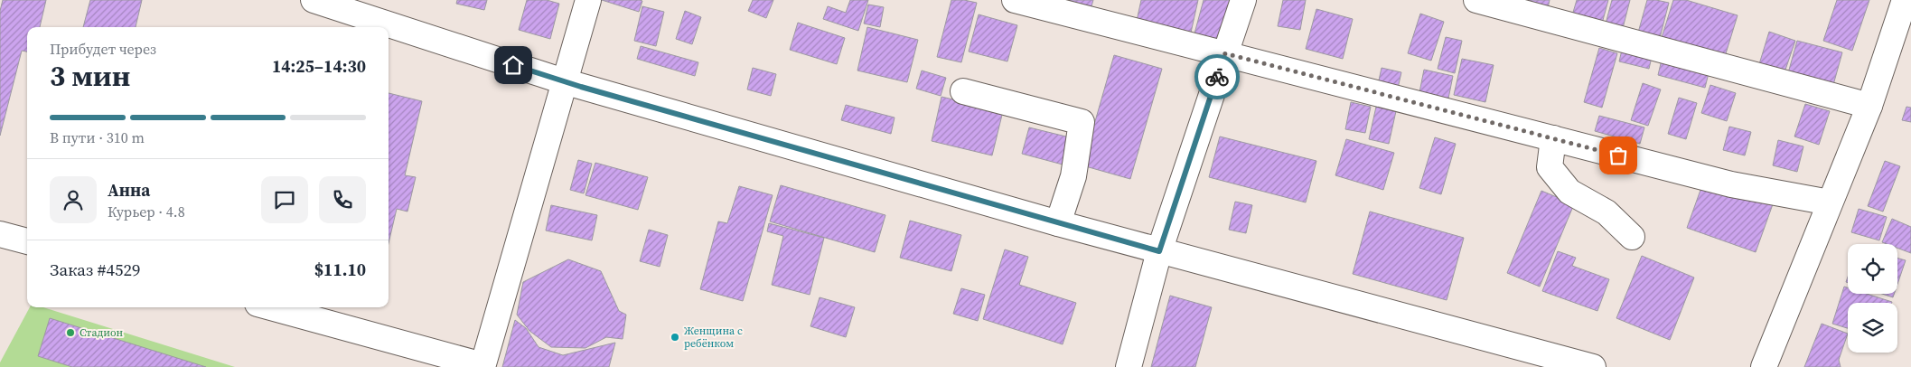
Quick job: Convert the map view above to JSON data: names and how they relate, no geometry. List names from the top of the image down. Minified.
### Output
{"places":["Стадион","Женщина с ребёнком"],"page":{"heading":["3 мин","Прибудет через","14:25–14:30"],"panel":["Анна","Курьер · 4.8","Заказ #4529","$11.10"],"bar":"В пути · 310 m"}}
